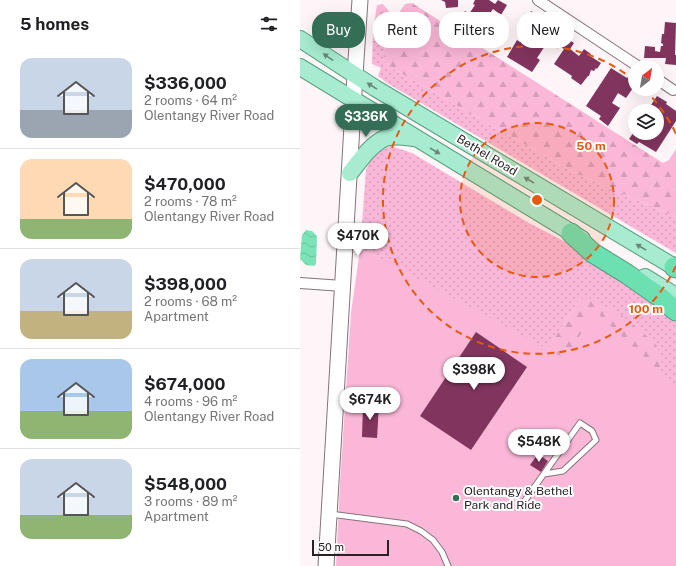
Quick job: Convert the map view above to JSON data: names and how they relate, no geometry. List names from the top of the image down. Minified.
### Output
{"streets":{"main road":["Bethel Road"]},"places":["Olentangy & Bethel Park and Ride"],"scale_bar":"50 m","north":"top right","page":{"heading":"5 homes","chip":["Buy","Rent","Filters","New"],"list":[{"name":"$336,000","note":"2 rooms · 64 m² · Olentangy River Road"},{"name":"$470,000","note":"2 rooms · 78 m² · Olentangy River Road"},{"name":"$398,000","note":"2 rooms · 68 m² · Apartment"},{"name":"$674,000","note":"4 rooms · 96 m² · Olentangy River Road"},{"name":"$548,000","note":"3 rooms · 89 m² · Apartment"}],"price":["$336K","$470K","$398K","$674K","$548K"],"scale":"50 m"},"rings":["50 m","100 m"]}
